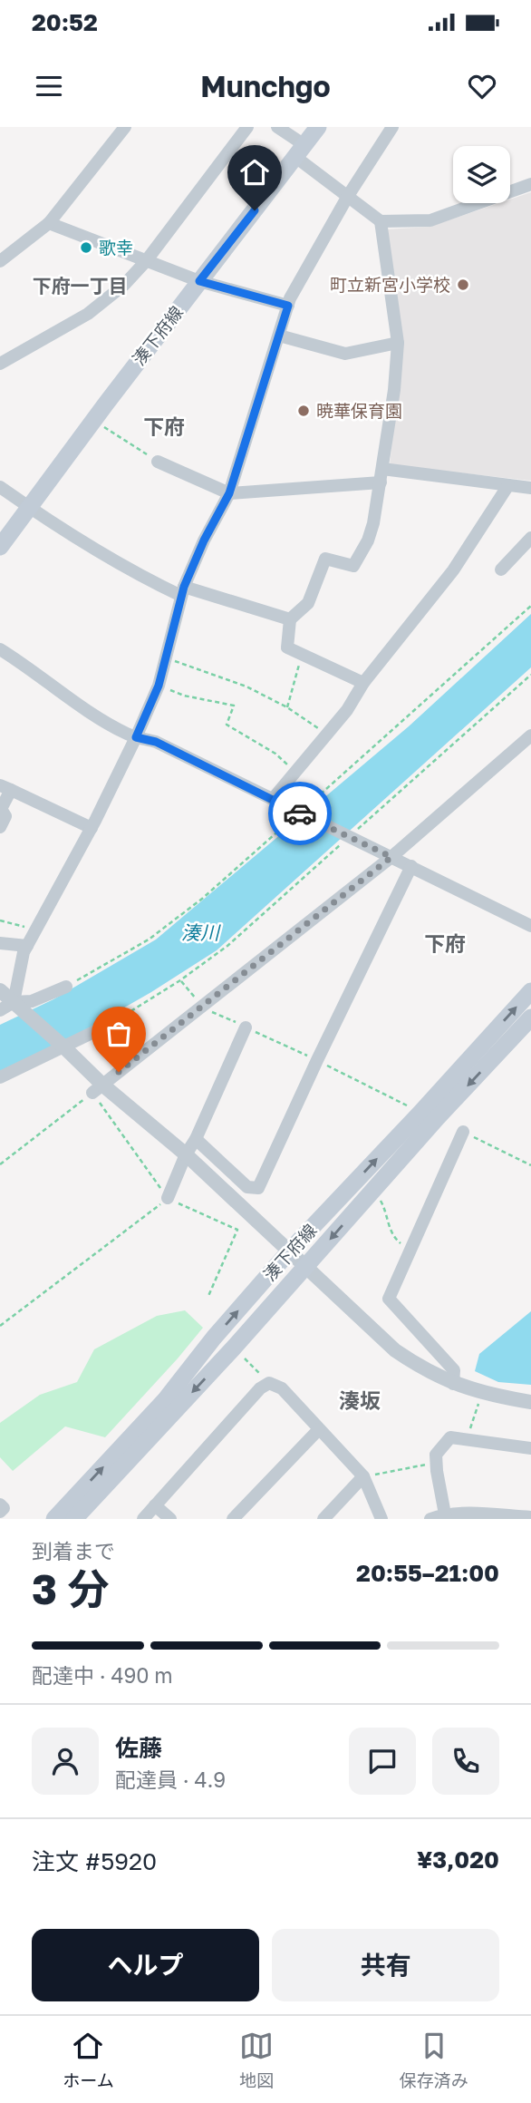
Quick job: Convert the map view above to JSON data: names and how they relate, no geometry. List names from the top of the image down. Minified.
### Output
{"streets":{"main road":["湊下府線"]},"districts":["下府一丁目","下府","下府","湊坂"],"water":["湊川"],"places":["歌幸","町立新宮小学校","暁華保育園"],"page":{"status":"20:52","header":"Munchgo","heading":["3 分","到着まで","20:55–21:00"],"panel":["佐藤","配達員 · 4.9","注文 #5920","¥3,020"],"bar":"配達中 · 490 m","buttons":["ヘルプ","共有"],"tabs":["ホーム","地図","保存済み"]}}
